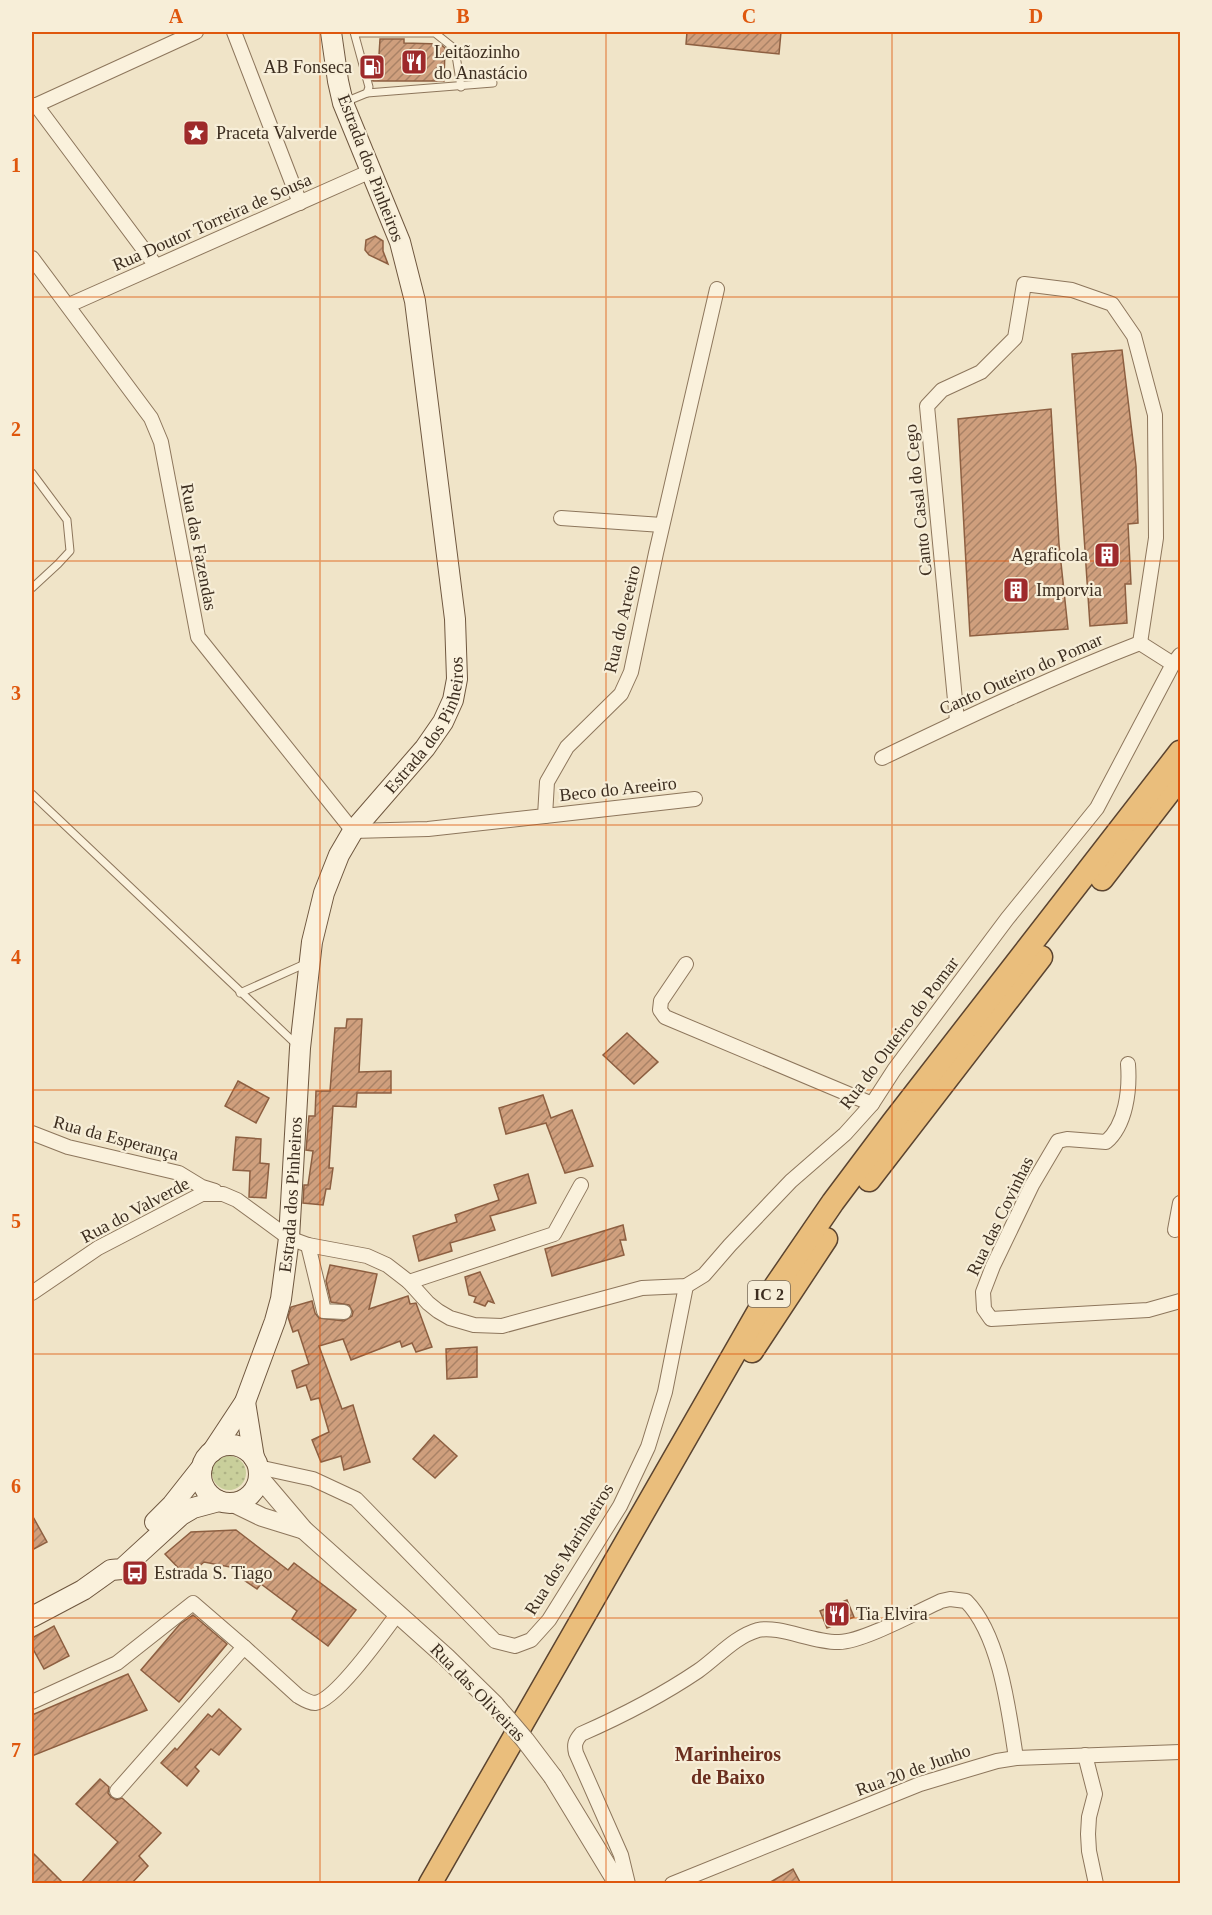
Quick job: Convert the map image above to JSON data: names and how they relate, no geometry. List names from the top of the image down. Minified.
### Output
{"streets":{"highway":["IC 2"],"main road":["Estrada dos Pinheiros"],"street":["Rua Doutor Torreira de Sousa","Canto Casal do Cego","Rua das Fazendas","Rua do Areeiro","Canto Outeiro do Pomar","Beco do Areeiro","Rua do Outeiro do Pomar","Rua da Esperança","Rua do Valverde","Rua das Covinhas","Rua dos Marinheiros","Rua das Oliveiras","Rua 20 de Junho"]},"crossings":[["Estrada dos Pinheiros","Rua Doutor Torreira de Sousa"],["Estrada dos Pinheiros","Rua das Fazendas"],["Estrada dos Pinheiros","Rua dos Marinheiros"],["Estrada dos Pinheiros","Rua das Oliveiras"],["Rua Doutor Torreira de Sousa","Rua das Fazendas"],["Canto Casal do Cego","Canto Outeiro do Pomar"],["Rua do Areeiro","Beco do Areeiro"],["Rua do Outeiro do Pomar","Rua dos Marinheiros"],["Rua da Esperança","Rua do Valverde"],["Rua dos Marinheiros","Rua das Oliveiras"]],"districts":["Marinheiros de Baixo"],"places":{"restaurant":["Leitãozinho do Anastácio","Tia Elvira"],"fuel station":["AB Fonseca"],"place":["Praceta Valverde"],"building":["Agraficola","Imporvia"],"bus stop":["Estrada S. Tiago"]},"grid":{"columns":["A","B","C","D"],"rows":["1","2","3","4","5","6","7"]}}
